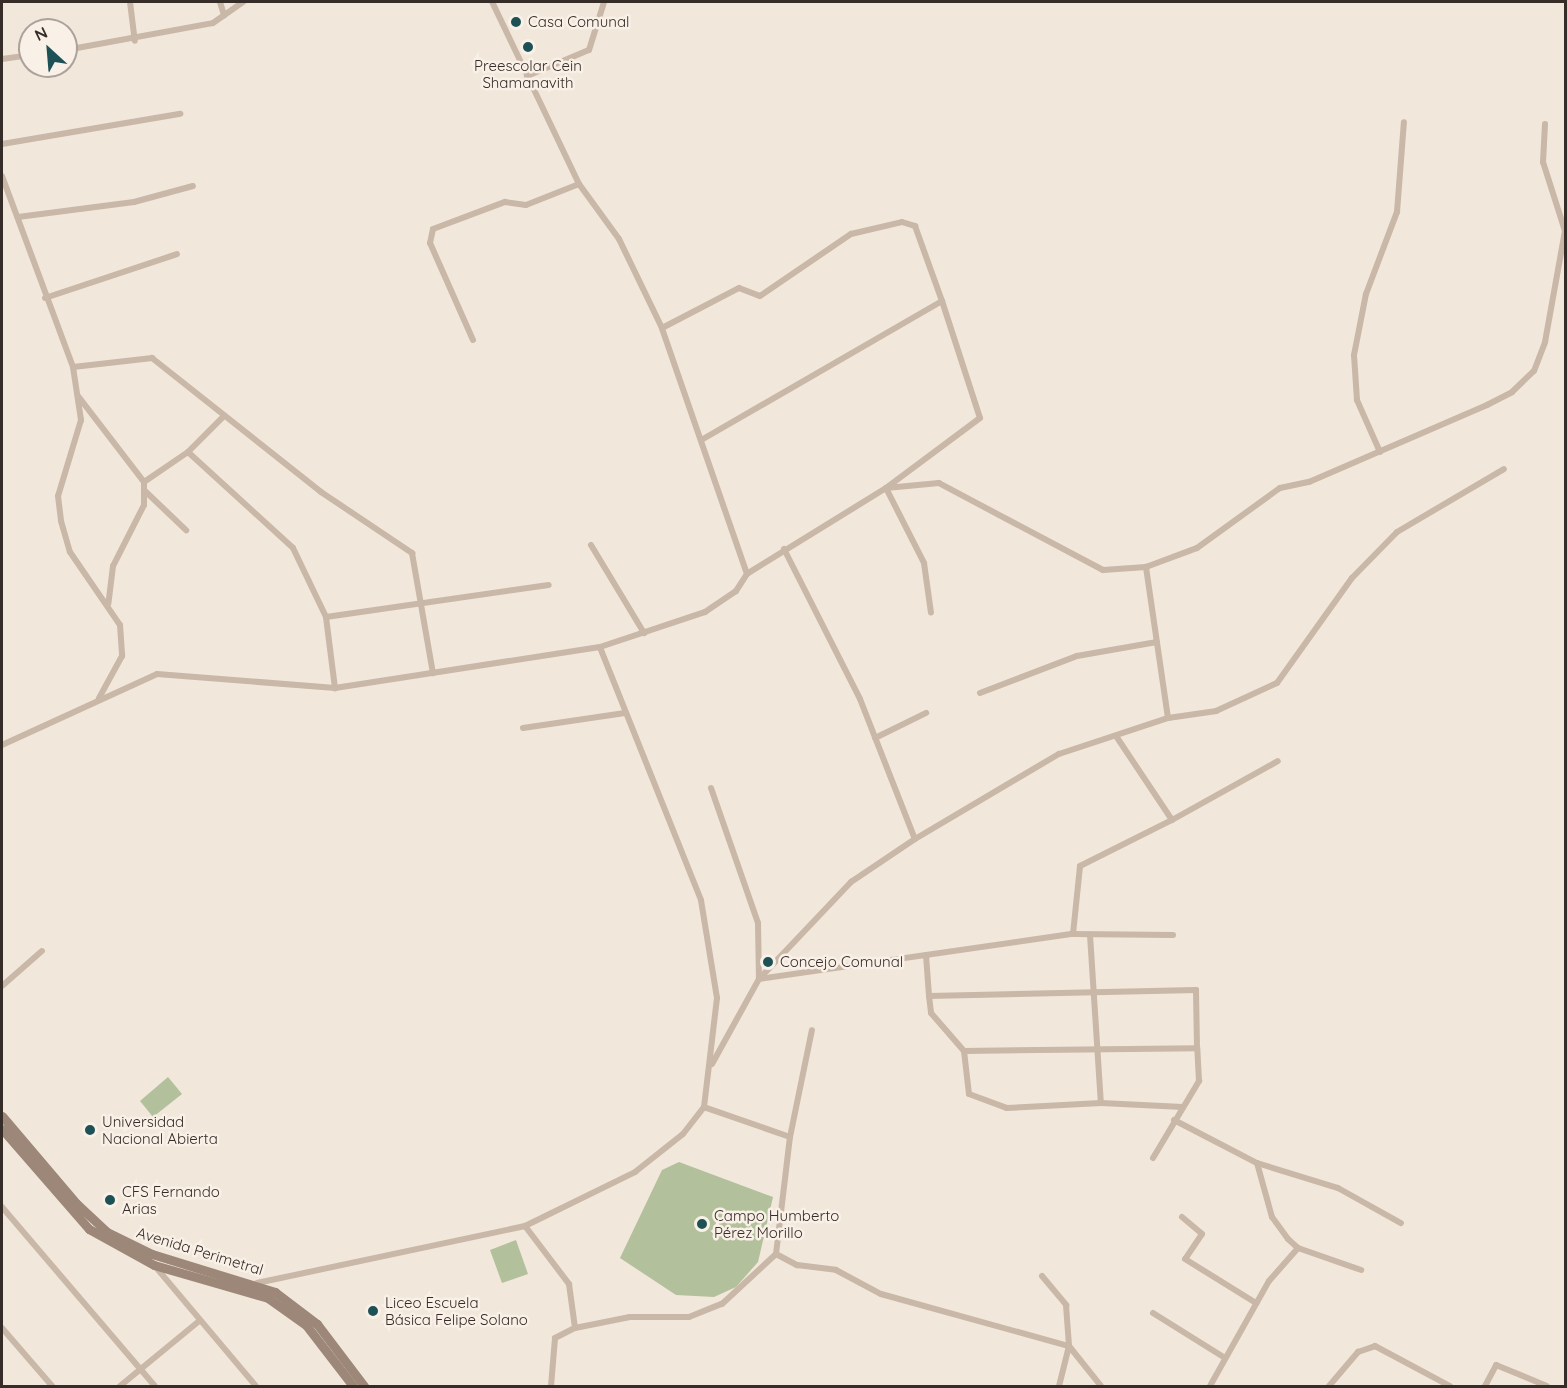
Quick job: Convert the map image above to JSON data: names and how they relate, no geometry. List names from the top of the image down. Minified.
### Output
{"streets":{"main road":["Avenida Perimetral"]},"places":["Casa Comunal","Preescolar Cein Shamanavith","Concejo Comunal","Universidad Nacional Abierta","CFS Fernando Arias","Campo Humberto Pérez Morillo","Liceo Escuela Básica Felipe Solano"],"north":"top left"}
